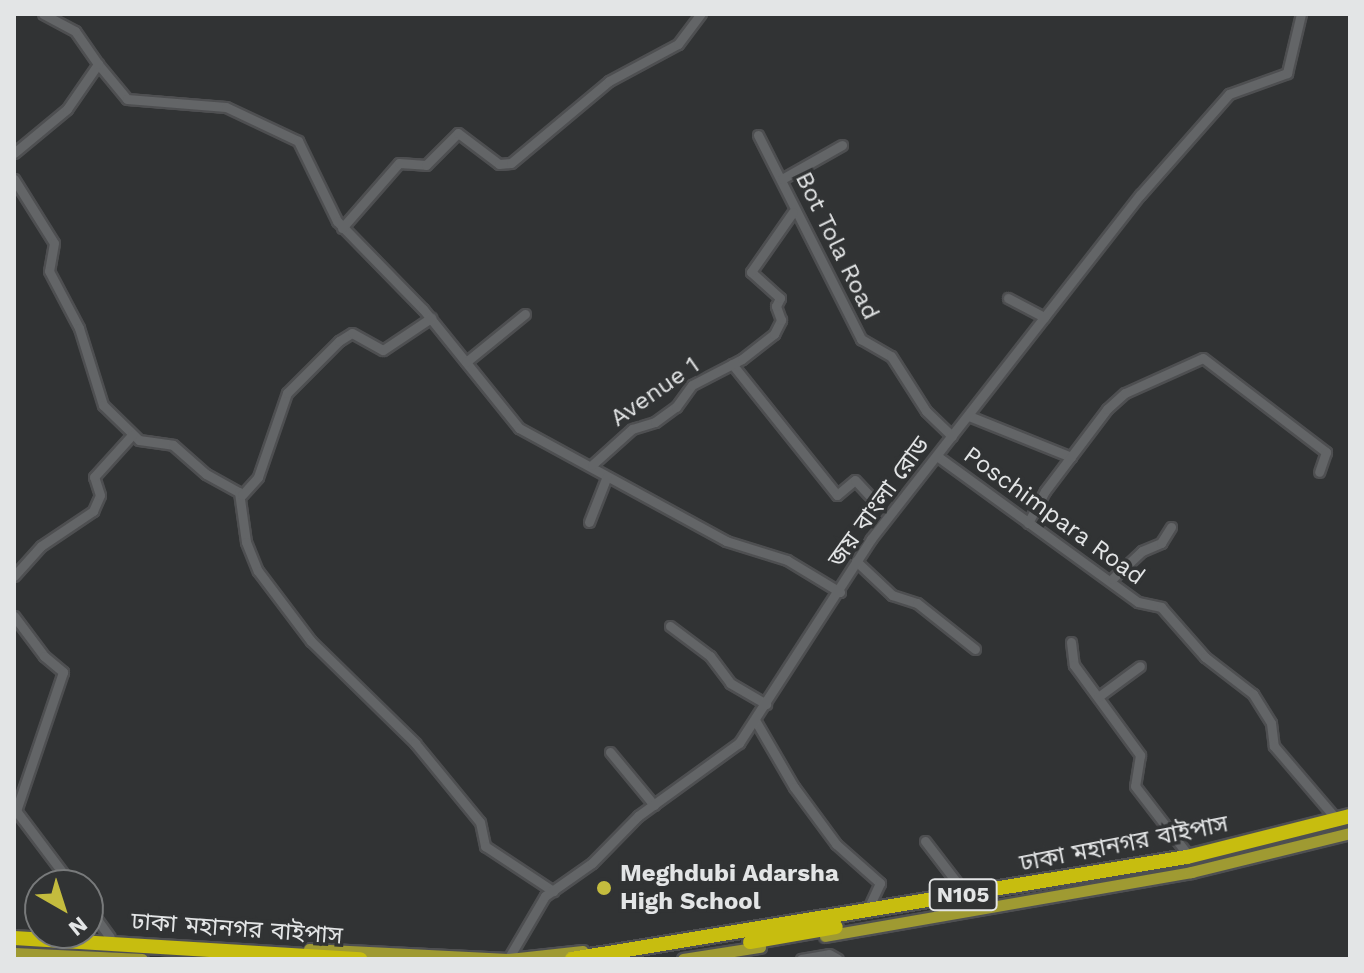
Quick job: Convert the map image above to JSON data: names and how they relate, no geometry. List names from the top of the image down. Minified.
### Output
{"streets":{"highway":["ঢাকা মহানগর বাইপাস","N105"],"street":["Bot Tola Road","Avenue 1","জয় বাংলা রোড","Poschimpara Road"]},"crossings":[["Bot Tola Road","Avenue 1"],["Bot Tola Road","জয় বাংলা রোড"],["জয় বাংলা রোড","Poschimpara Road"]],"places":["Meghdubi Adarsha High School"],"north":"bottom right"}
